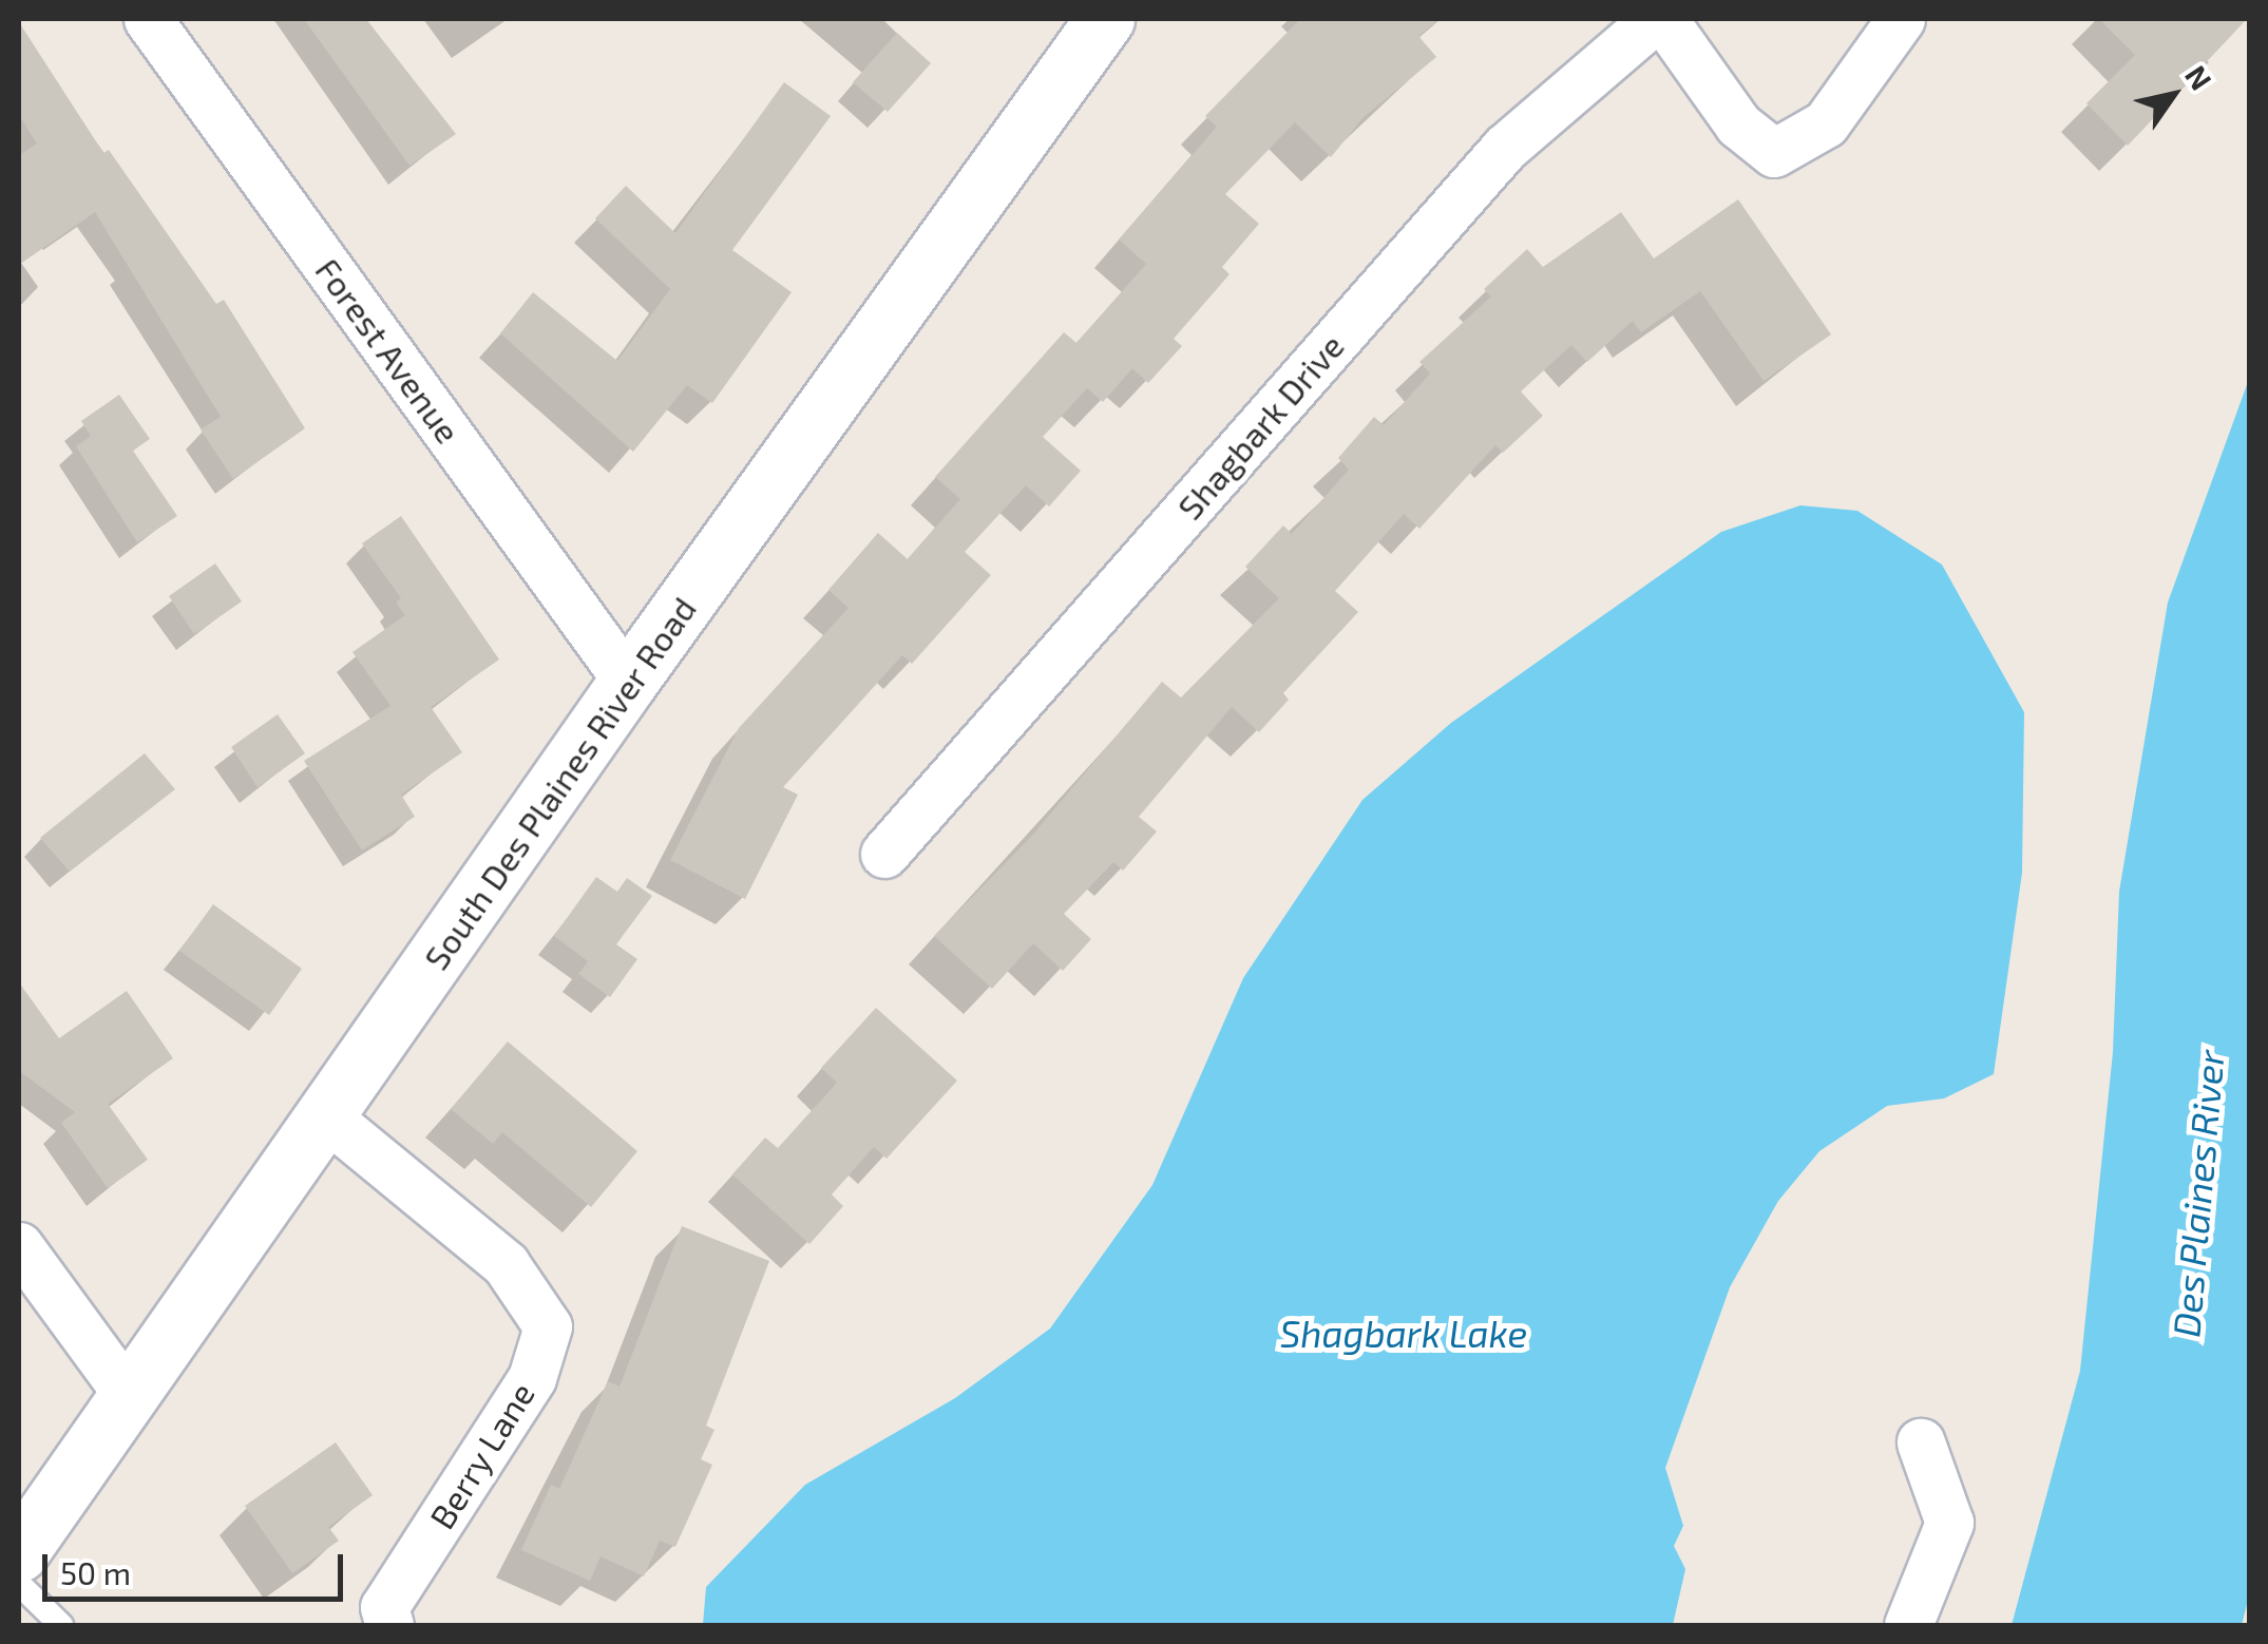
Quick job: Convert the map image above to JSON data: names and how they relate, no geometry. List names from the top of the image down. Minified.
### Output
{"streets":{"main road":["South Des Plaines River Road"],"street":["Forest Avenue","Shagbark Drive","Berry Lane"]},"crossings":[["Forest Avenue","South Des Plaines River Road"],["South Des Plaines River Road","Berry Lane"]],"water":["Des Plaines River","Shagbark Lake"],"scale_bar":"50 m","north":"top right"}
